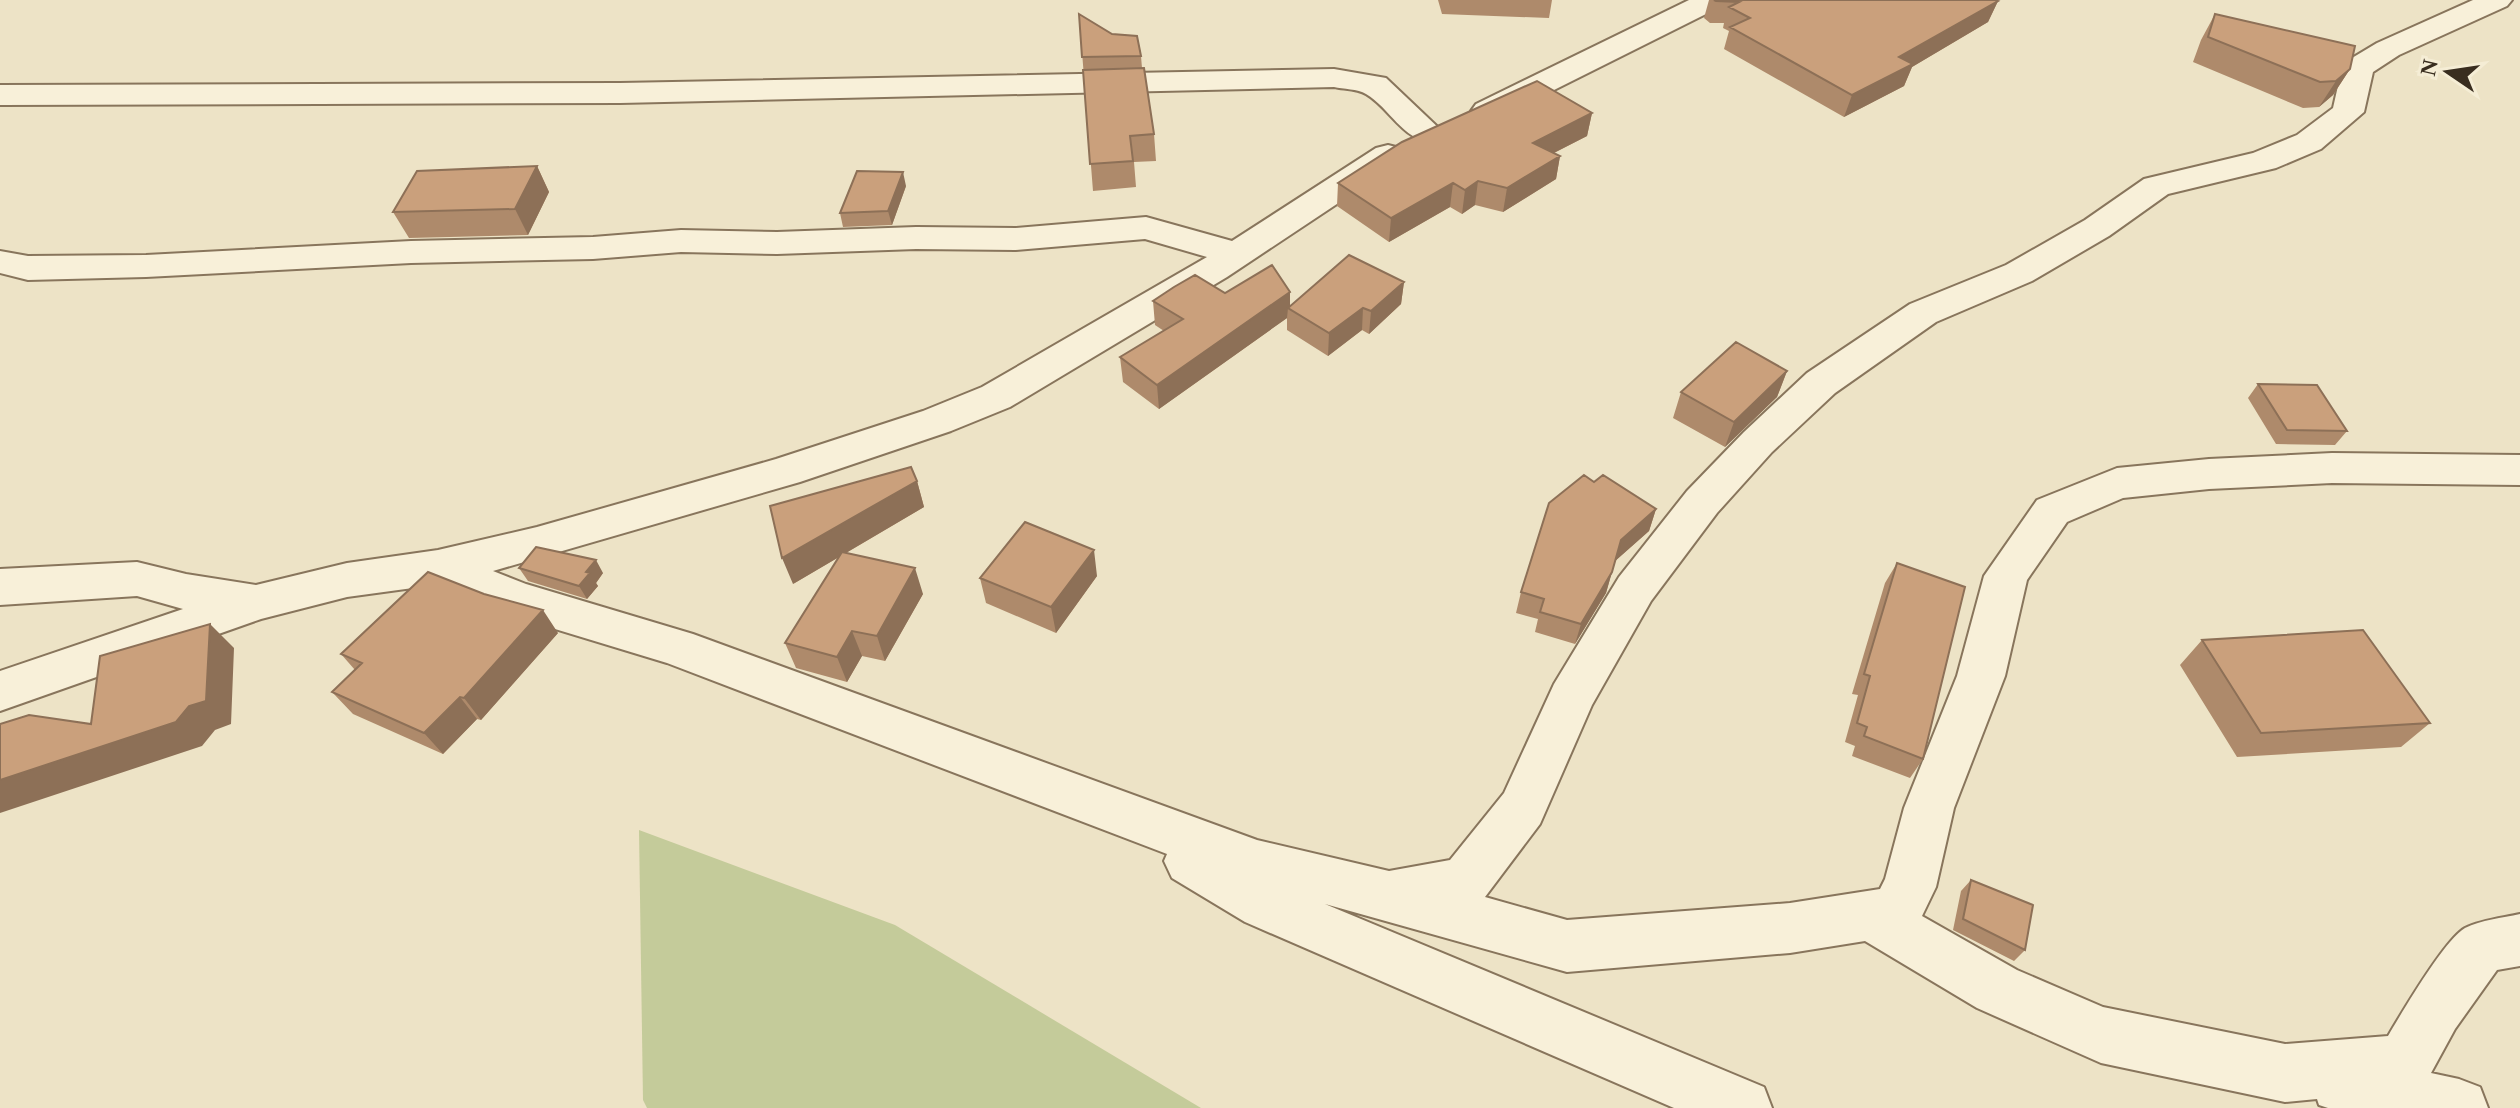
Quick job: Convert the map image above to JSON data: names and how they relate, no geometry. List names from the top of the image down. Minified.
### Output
{"north":"left"}
